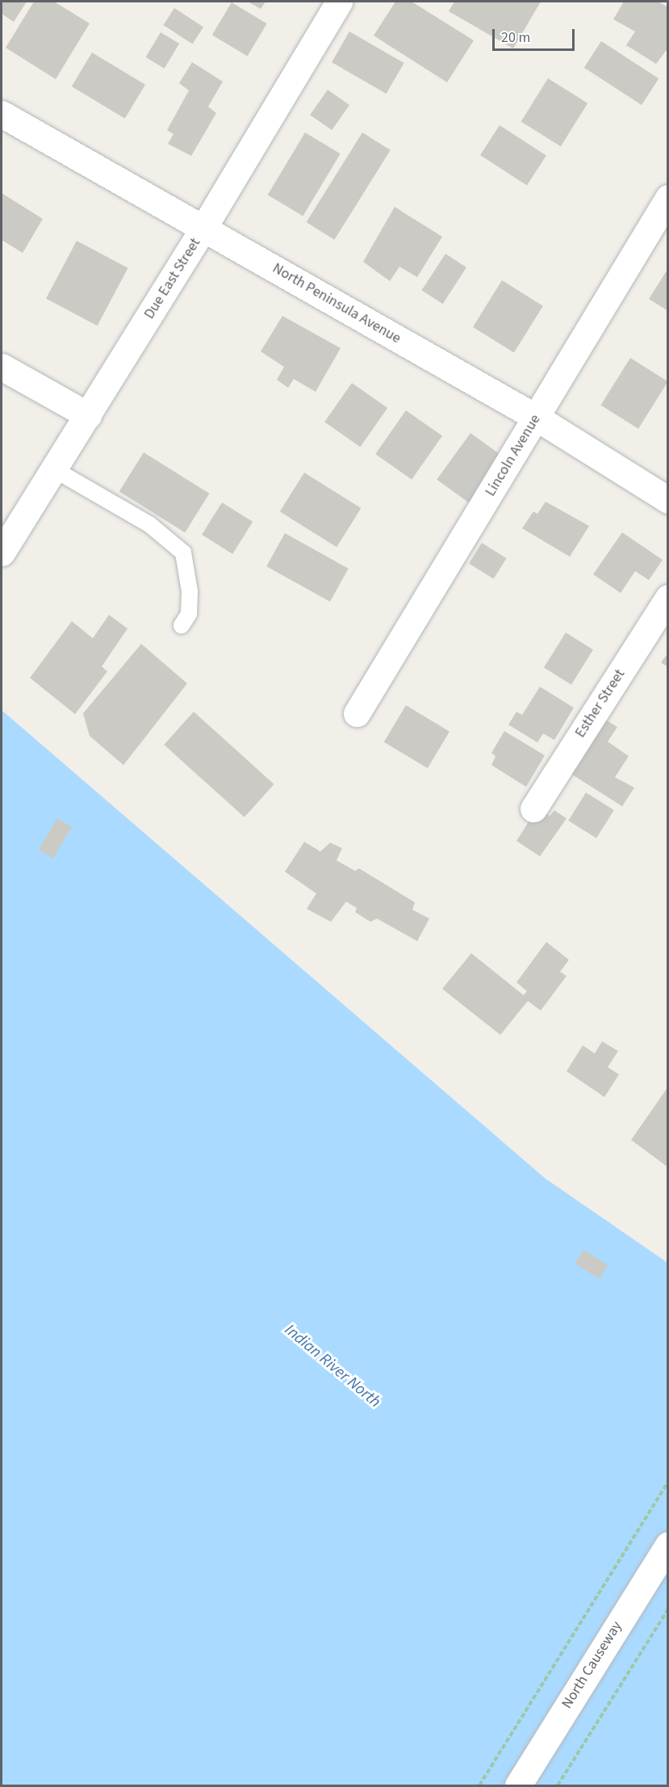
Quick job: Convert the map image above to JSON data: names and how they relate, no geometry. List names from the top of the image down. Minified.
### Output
{"streets":{"street":["Due East Street","North Peninsula Avenue","Lincoln Avenue","Esther Street","North Causeway"]},"crossings":[["Due East Street","North Peninsula Avenue"],["North Peninsula Avenue","Lincoln Avenue"]],"water":["Indian River North"],"scale_bar":"20 m"}
